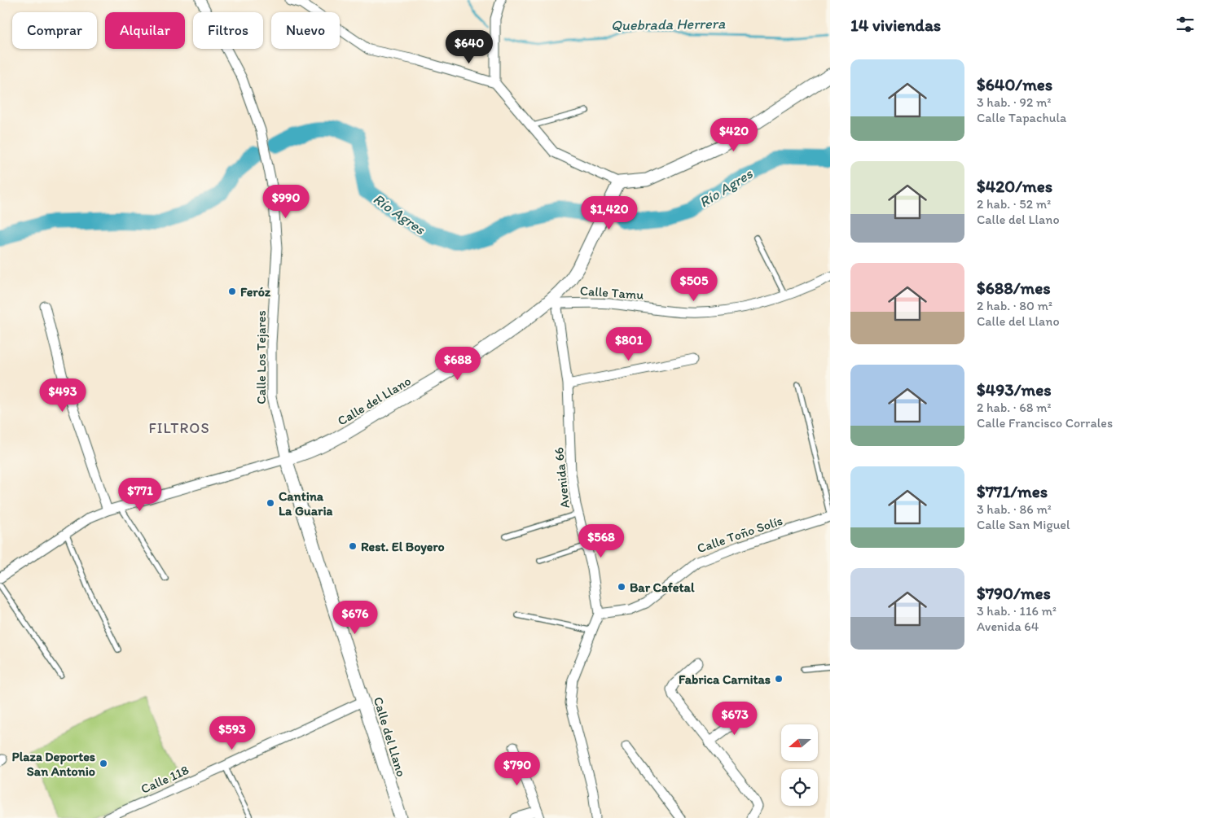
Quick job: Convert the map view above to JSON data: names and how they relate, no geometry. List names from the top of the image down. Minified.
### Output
{"streets":{"main road":["Calle del Llano"],"street":["Calle Tamu","Calle Los Tejares","Avenida 66","Calle Toño Solís","Calle 118"]},"crossings":[["Calle Tamu","Calle del Llano"],["Calle Tamu","Avenida 66"],["Calle Los Tejares","Calle del Llano"],["Calle del Llano","Avenida 66"],["Calle del Llano","Calle 118"],["Avenida 66","Calle Toño Solís"]],"districts":["FILTROS"],"water":["Quebrada Herrera","Río Agres"],"places":["Feróz","Cantina La Guaria","Rest. El Boyero","Bar Cafetal","Fabrica Carnitas","Plaza Deportes San Antonio"],"north":"left","page":{"heading":"14 viviendas","chip":["Comprar","Alquilar","Filtros","Nuevo"],"price":["$640","$420","$990","$1,420","$505","$801","$688","$493","$771","$568","$676","$673","$593","$790"],"list":[{"name":"$640/mes","note":"3 hab. · 92 m² · Calle Tapachula"},{"name":"$420/mes","note":"2 hab. · 52 m² · Calle del Llano"},{"name":"$688/mes","note":"2 hab. · 80 m² · Calle del Llano"},{"name":"$493/mes","note":"2 hab. · 68 m² · Calle Francisco Corrales"},{"name":"$771/mes","note":"3 hab. · 86 m² · Calle San Miguel"},{"name":"$790/mes","note":"3 hab. · 116 m² · Avenida 64"}]}}
